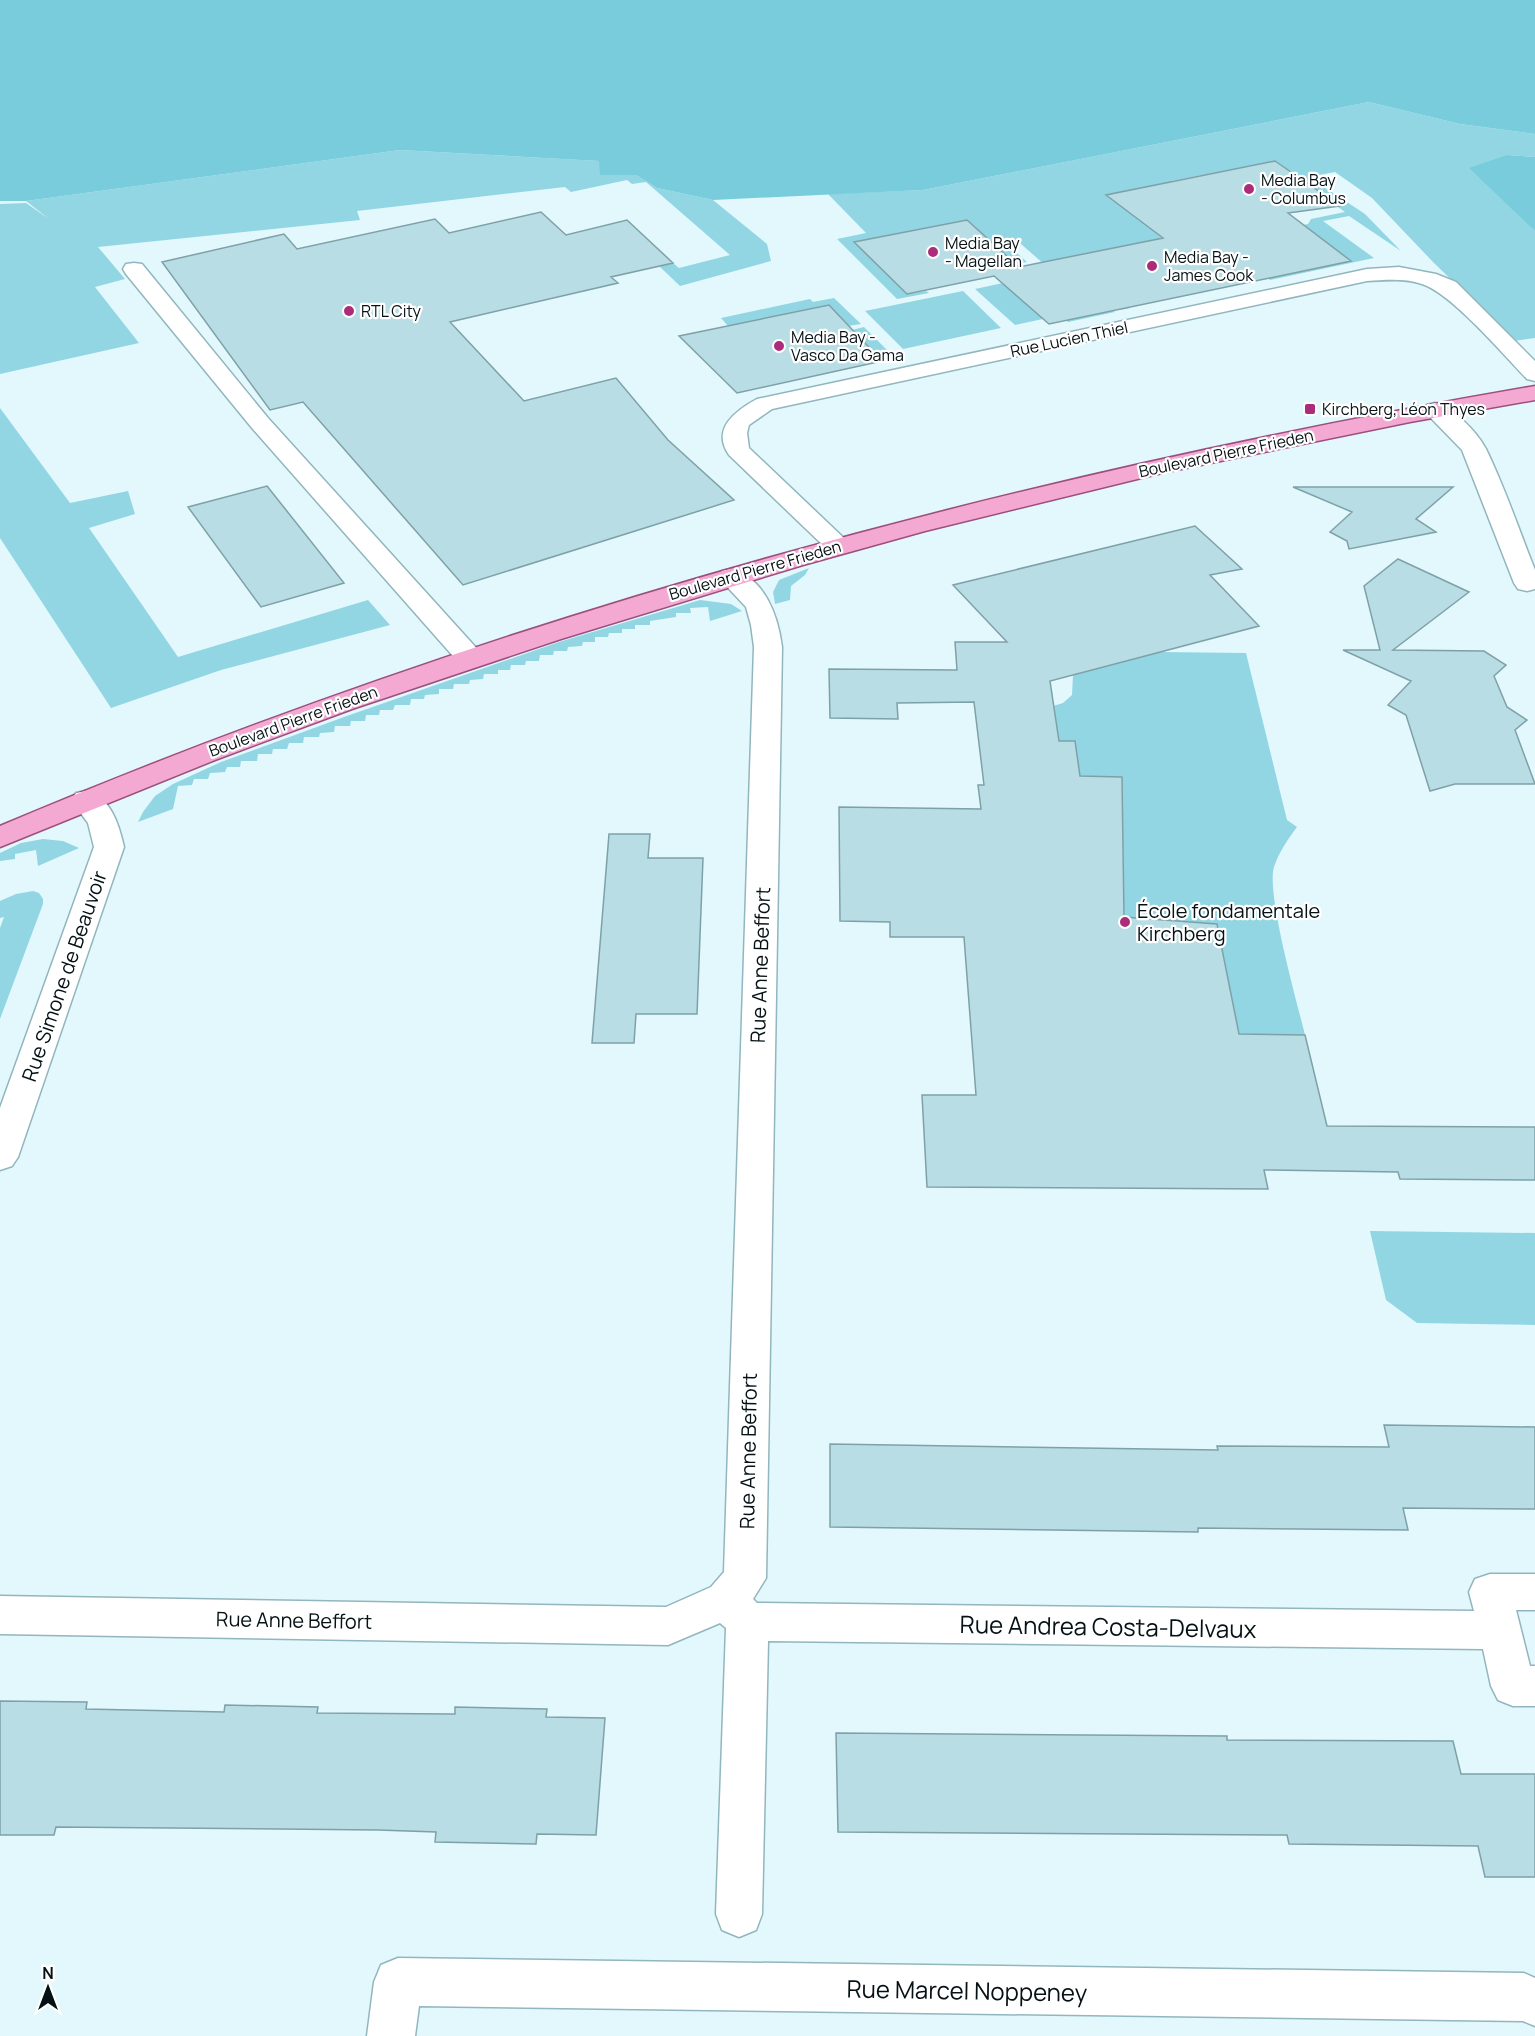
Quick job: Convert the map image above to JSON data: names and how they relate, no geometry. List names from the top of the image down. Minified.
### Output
{"streets":{"main road":["Boulevard Pierre Frieden"],"street":["Rue Lucien Thiel","Rue Anne Beffort","Rue Simone de Beauvoir","Rue Andrea Costa-Delvaux","Rue Marcel Noppeney"]},"crossings":[["Rue Lucien Thiel","Boulevard Pierre Frieden"],["Boulevard Pierre Frieden","Rue Anne Beffort"],["Boulevard Pierre Frieden","Rue Simone de Beauvoir"],["Rue Anne Beffort","Rue Andrea Costa-Delvaux"]],"places":{"other":["Media Bay - Columbus","Media Bay - Magellan","Media Bay - James Cook","RTL City","Media Bay - Vasco Da Gama","École fondamentale Kirchberg"],"transit":["Kirchberg, Léon Thyes"]},"north":"top"}
